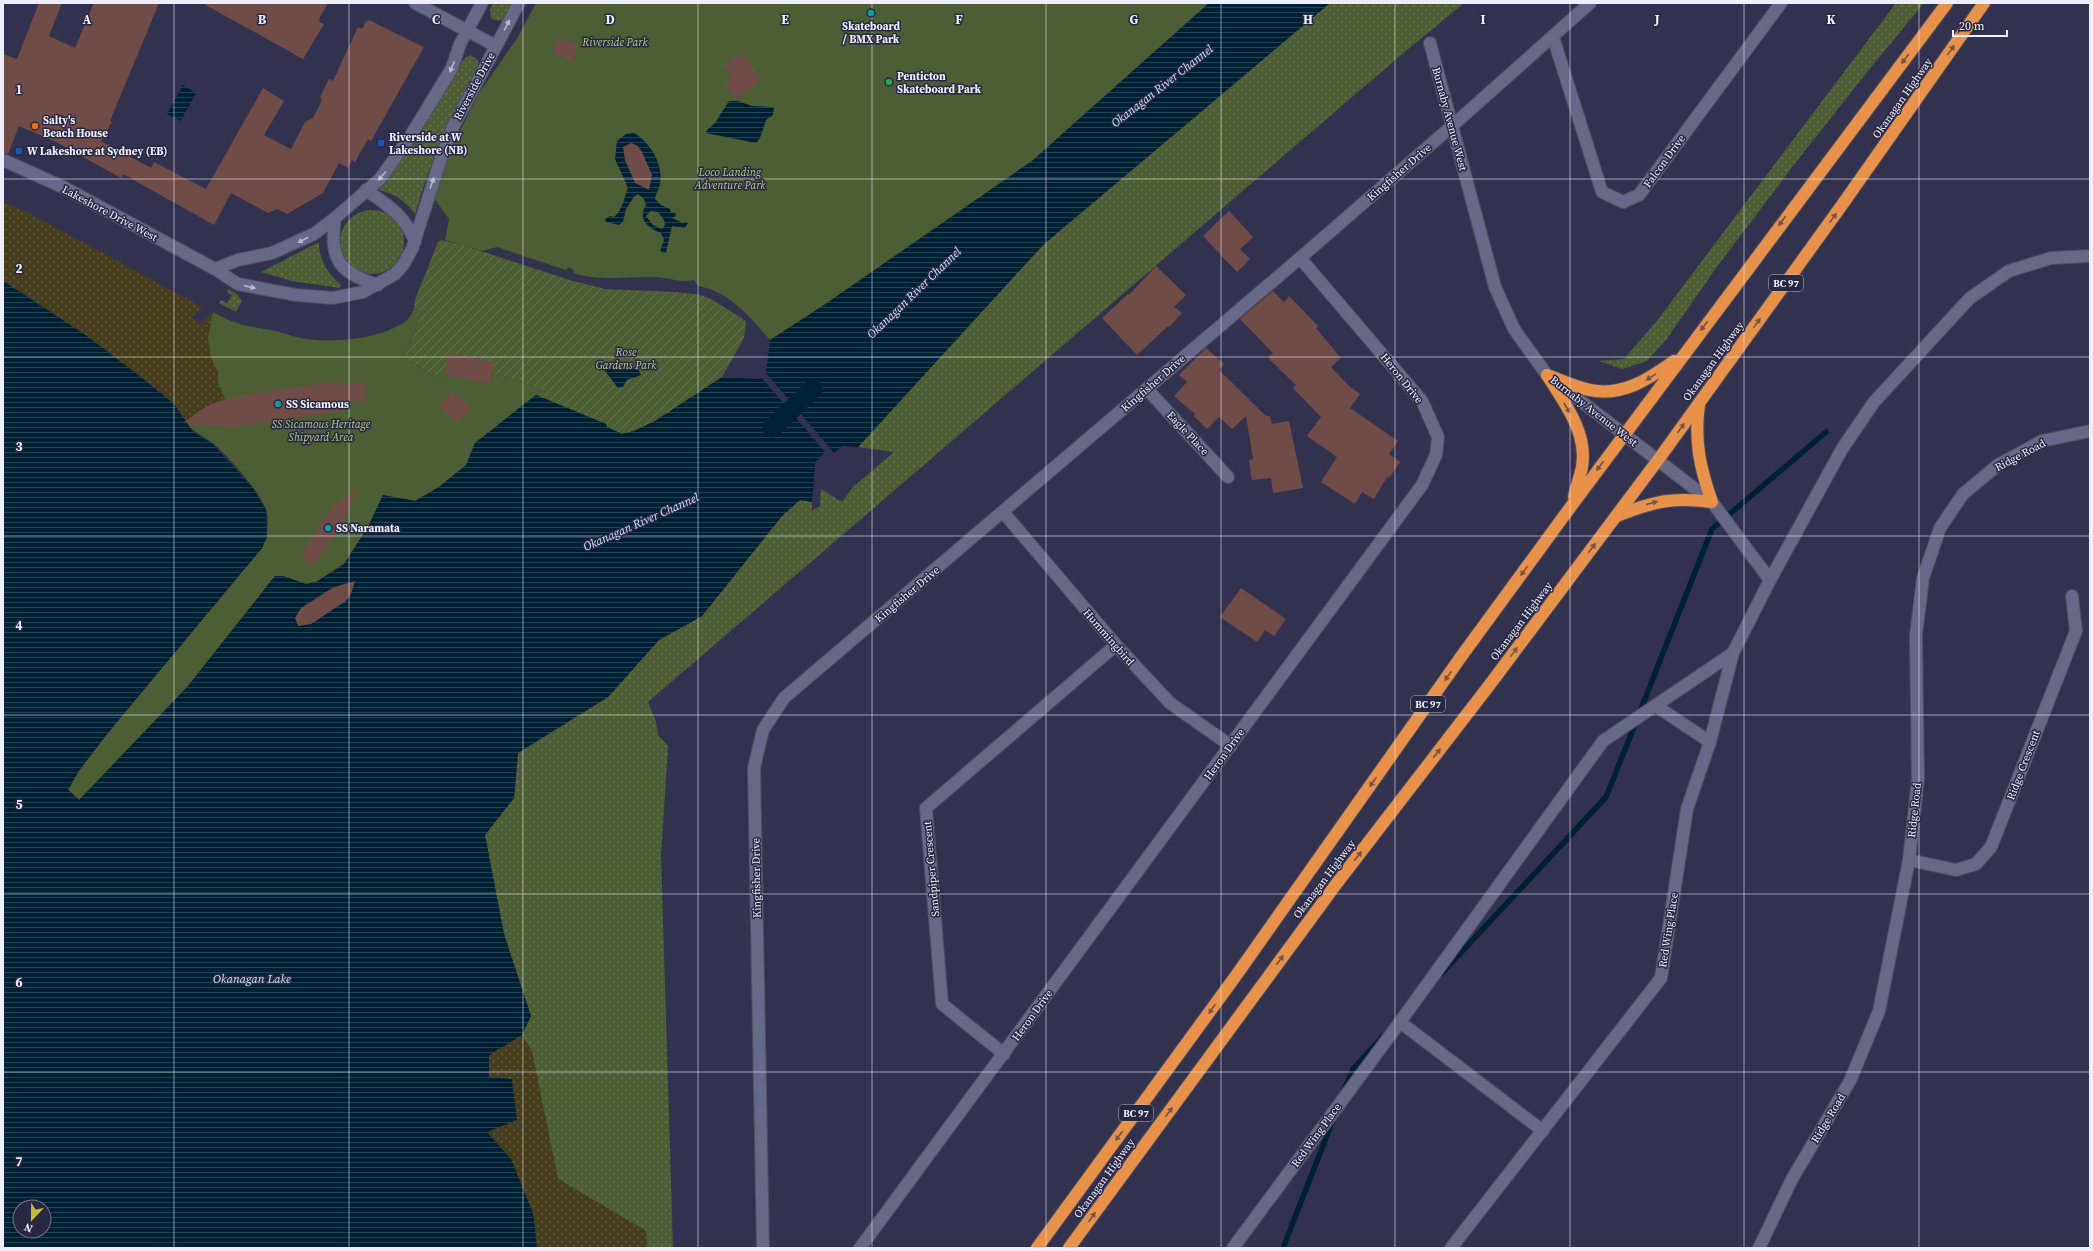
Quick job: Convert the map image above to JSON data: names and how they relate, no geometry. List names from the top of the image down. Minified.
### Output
{"streets":{"highway":["Okanagan Highway","BC 97"],"street":["Riverside Drive","Burnaby Avenue West","Falcon Drive","Kingfisher Drive","Lakeshore Drive West","Heron Drive","Eagle Place","Ridge Road","Hummingbird","Ridge Crescent","Sandpiper Crescent","Red Wing Place"]},"crossings":[["Riverside Drive","Lakeshore Drive West"],["Okanagan Highway","Burnaby Avenue West"],["Burnaby Avenue West","Kingfisher Drive"],["Kingfisher Drive","Heron Drive"],["Kingfisher Drive","Eagle Place"],["Kingfisher Drive","Hummingbird"],["Heron Drive","Hummingbird"],["Heron Drive","Sandpiper Crescent"],["Ridge Road","Ridge Crescent"],["Hummingbird","Sandpiper Crescent"]],"water":["Okanagan River Channel","Okanagan Lake"],"parks":["Riverside Park","Loco Landing Adventure Park","Rose Gardens Park","SS Sicamous Heritage Shipyard Area"],"places":{"other":["Skateboard / BMX Park","Penticton Skateboard Park","Salty's Beach House","SS Sicamous","SS Naramata"],"transit":["Riverside at W Lakeshore (NB)","W Lakeshore at Sydney (EB)"]},"scale_bar":"20 m","north":"bottom","grid":{"columns":["A","B","C","D","E","F","G","H","I","J","K"],"rows":["1","2","3","4","5","6","7"]}}
